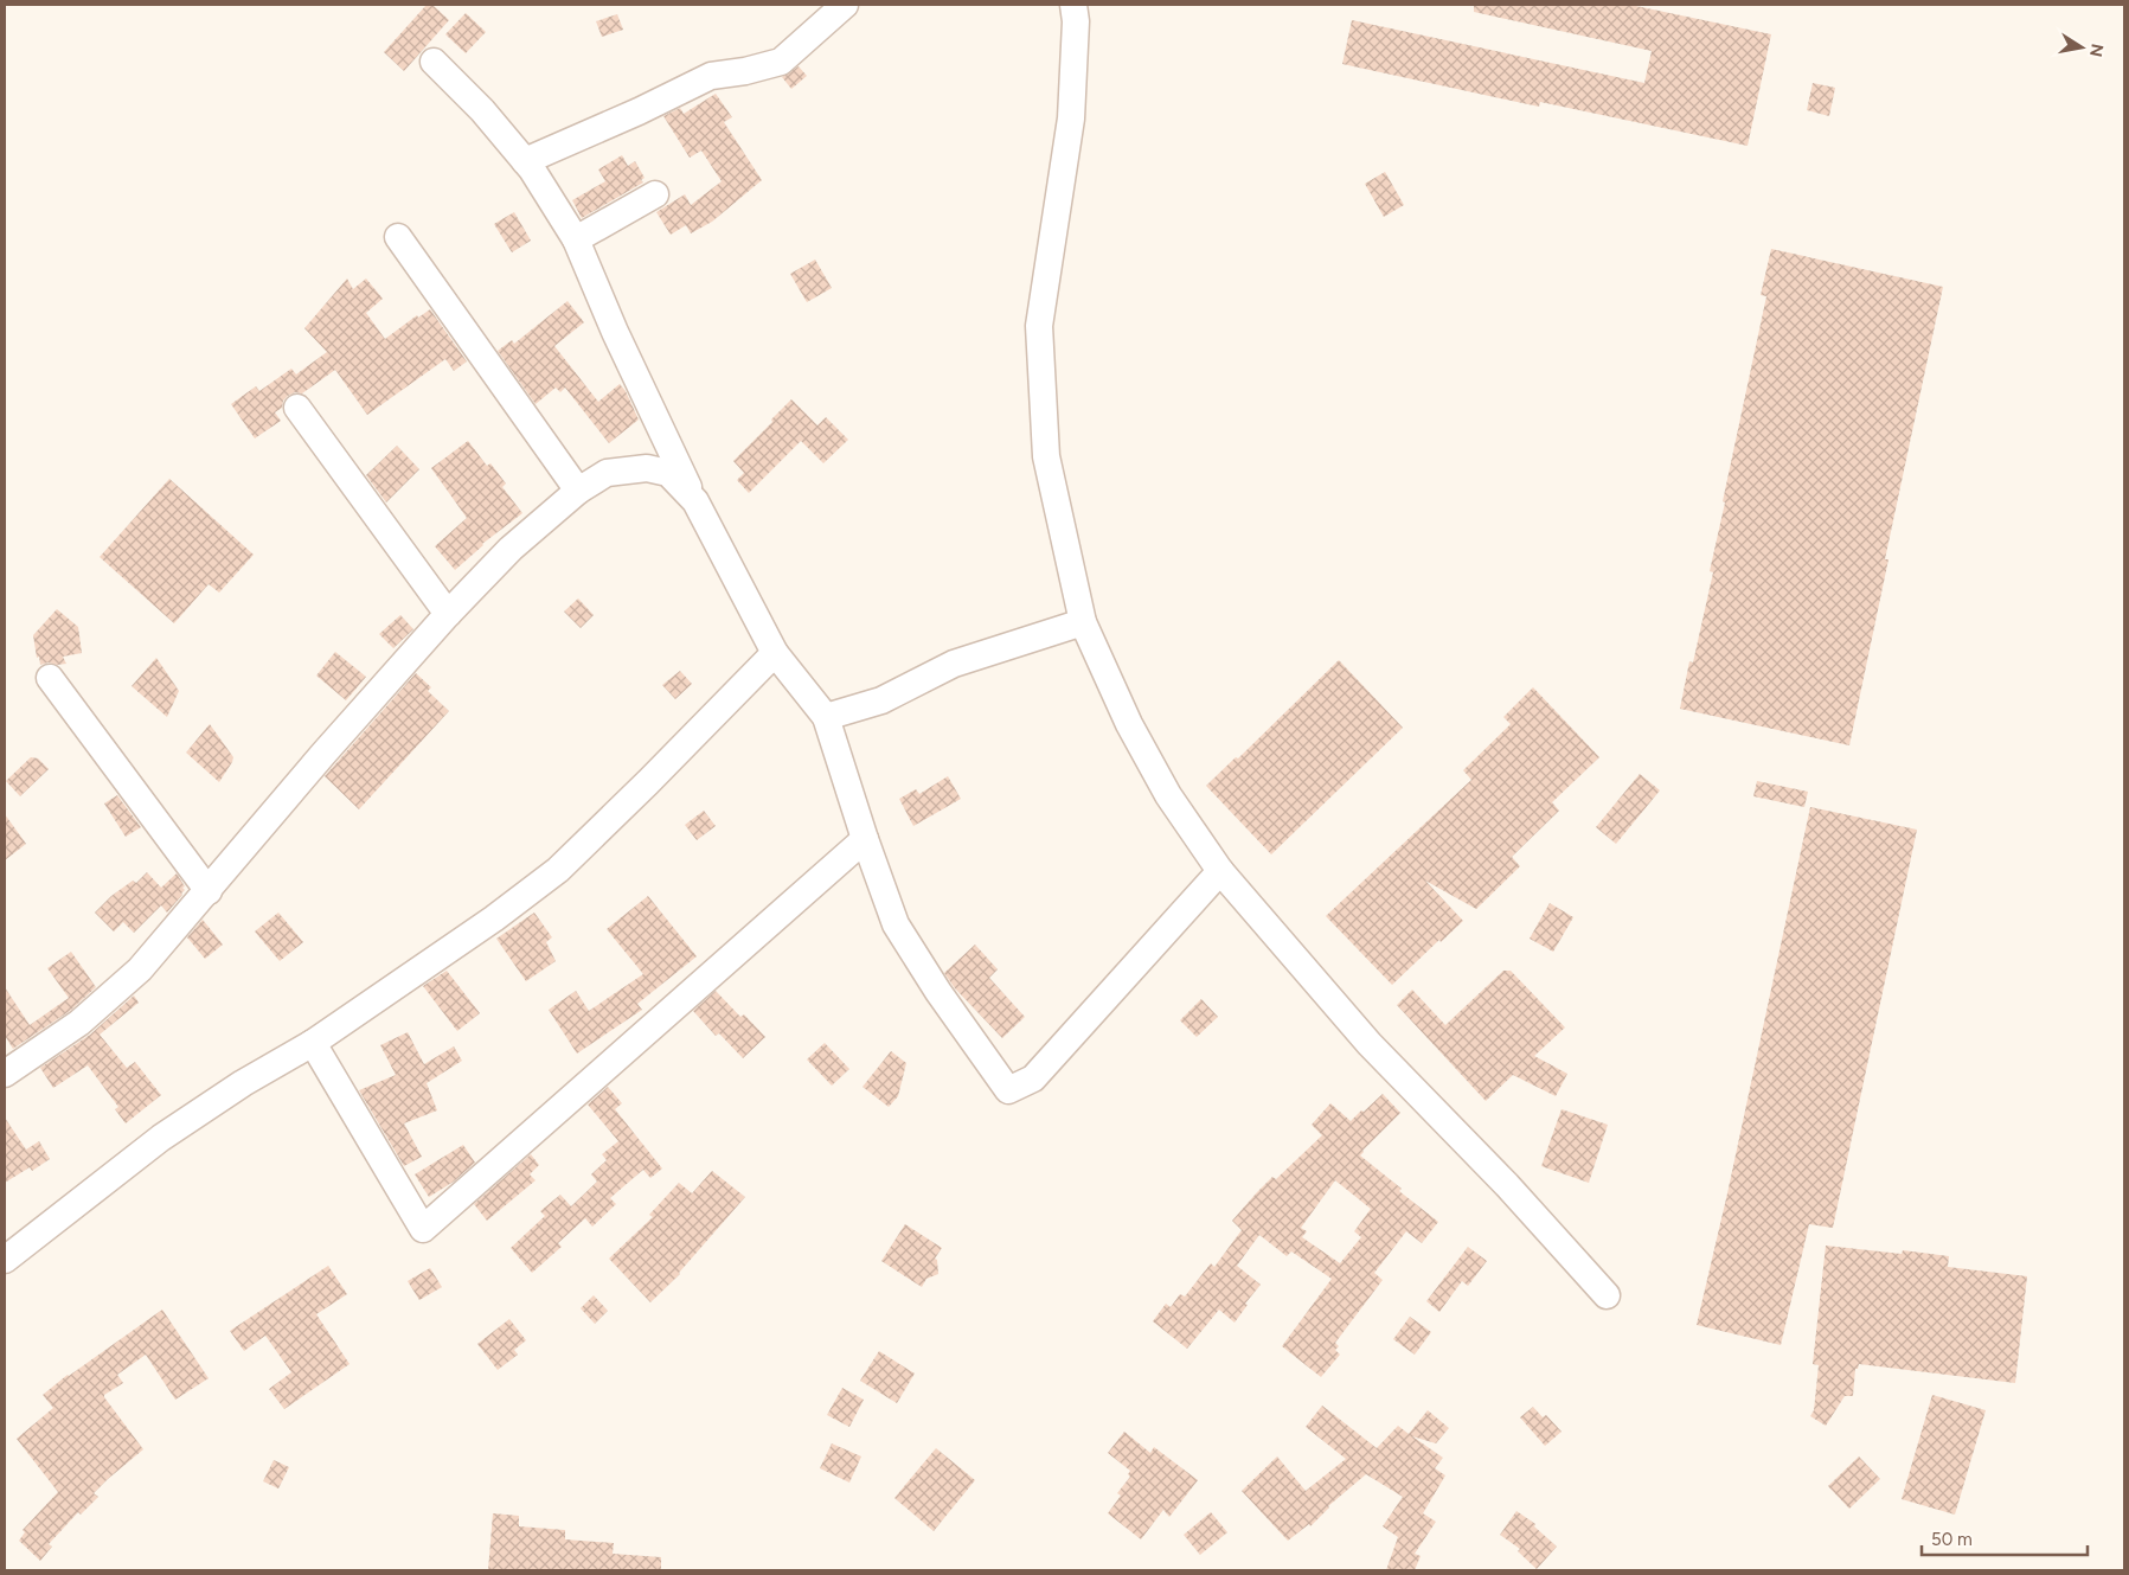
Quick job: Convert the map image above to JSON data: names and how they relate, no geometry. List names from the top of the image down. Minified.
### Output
{"scale_bar":"50 m","north":"right"}
